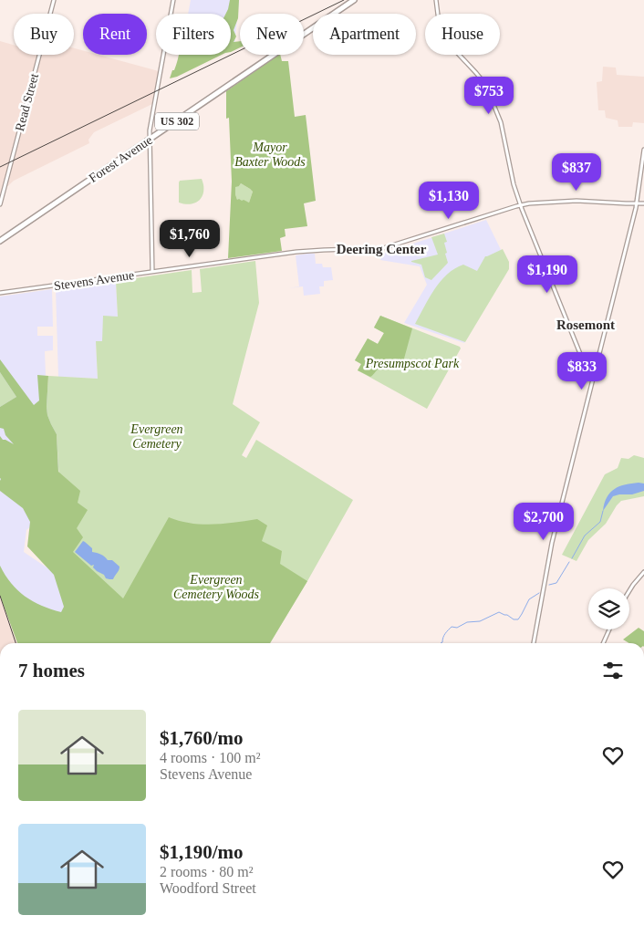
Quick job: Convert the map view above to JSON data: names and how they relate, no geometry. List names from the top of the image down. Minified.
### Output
{"streets":{"highway":["US 302","Forest Avenue"],"main road":["Read Street","Stevens Avenue"]},"districts":["Deering Center","Rosemont"],"parks":["Mayor Baxter Woods","Presumpscot Park","Evergreen Cemetery","Evergreen Cemetery Woods"],"page":{"chip":["Buy","Rent","Filters","New","Apartment","House"],"price":["$753","$837","$1,130","$1,760","$1,190","$833","$2,700"],"heading":"7 homes","list":[{"name":"$1,760/mo","note":"4 rooms · 100 m² · Stevens Avenue"},{"name":"$1,190/mo","note":"2 rooms · 80 m² · Woodford Street"}]}}
